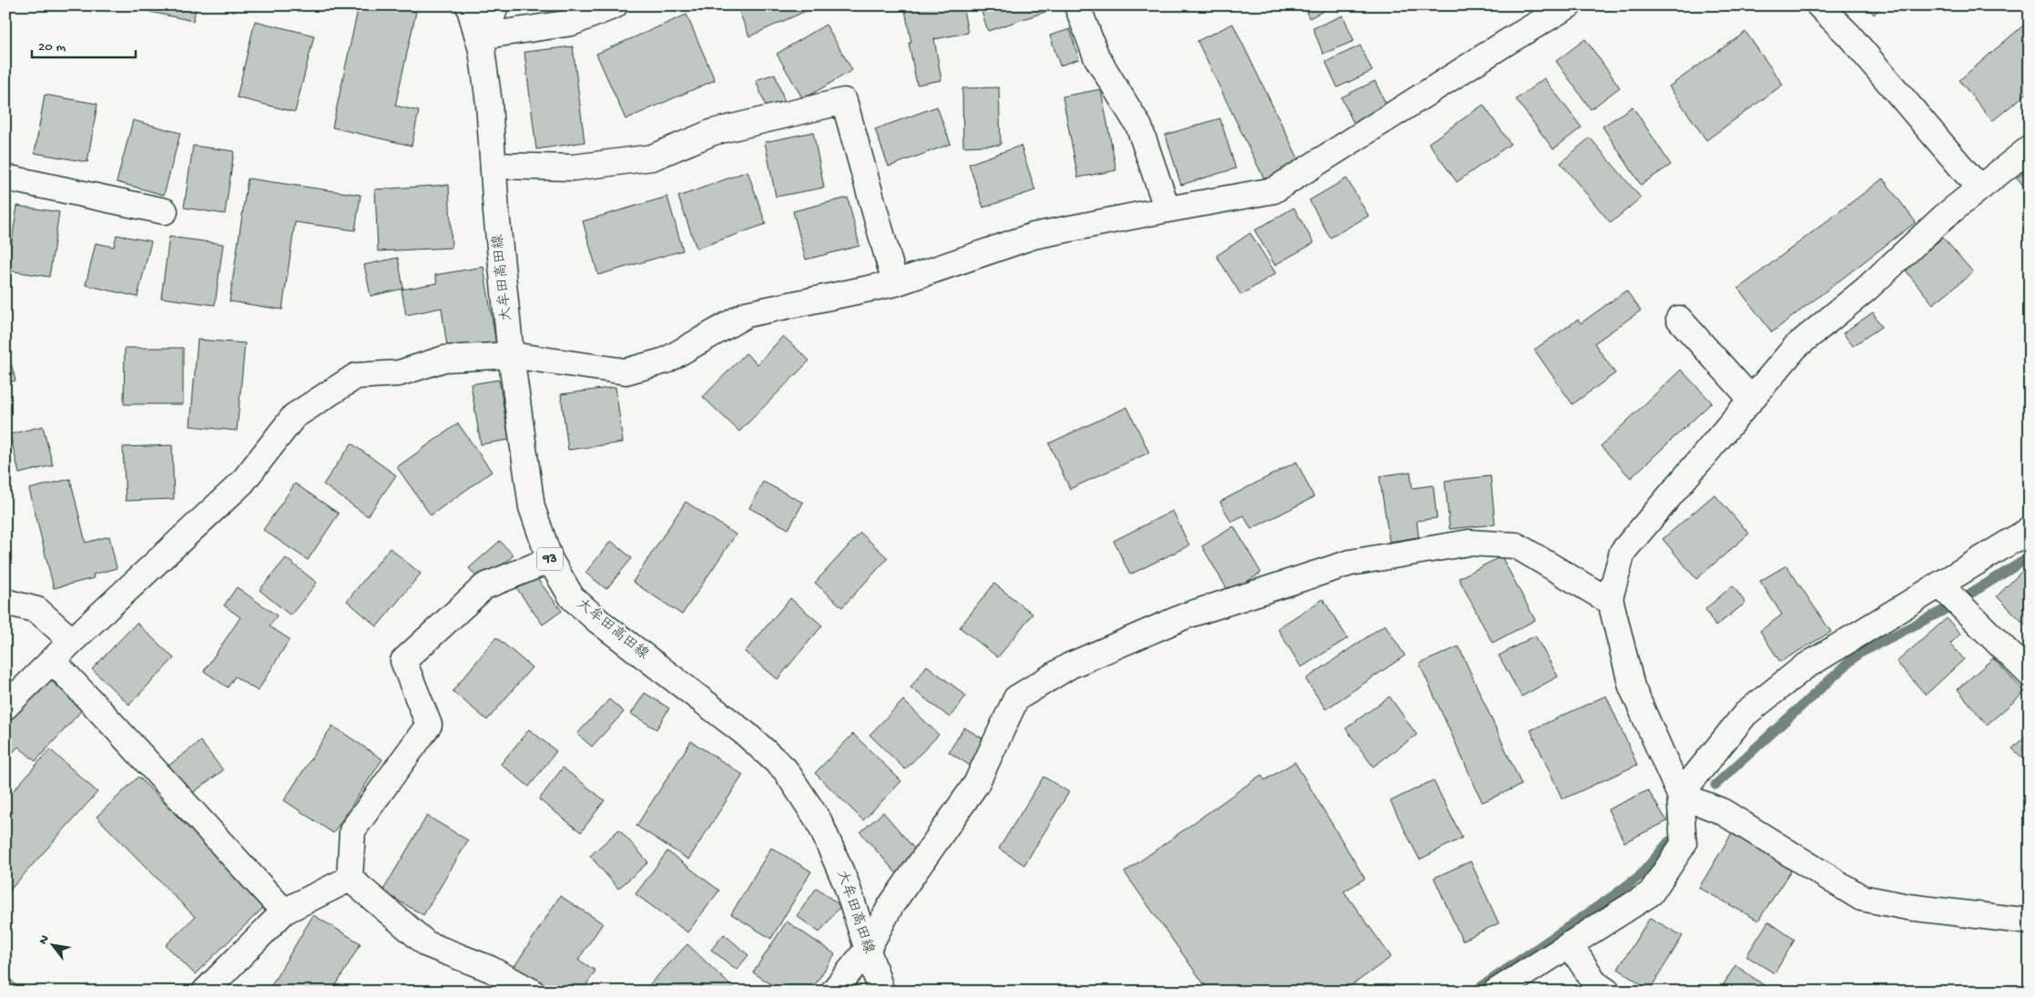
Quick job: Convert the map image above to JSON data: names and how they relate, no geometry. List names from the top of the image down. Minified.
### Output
{"streets":{"street":["大牟田高田線","93"]},"scale_bar":"20 m","north":"top left"}
